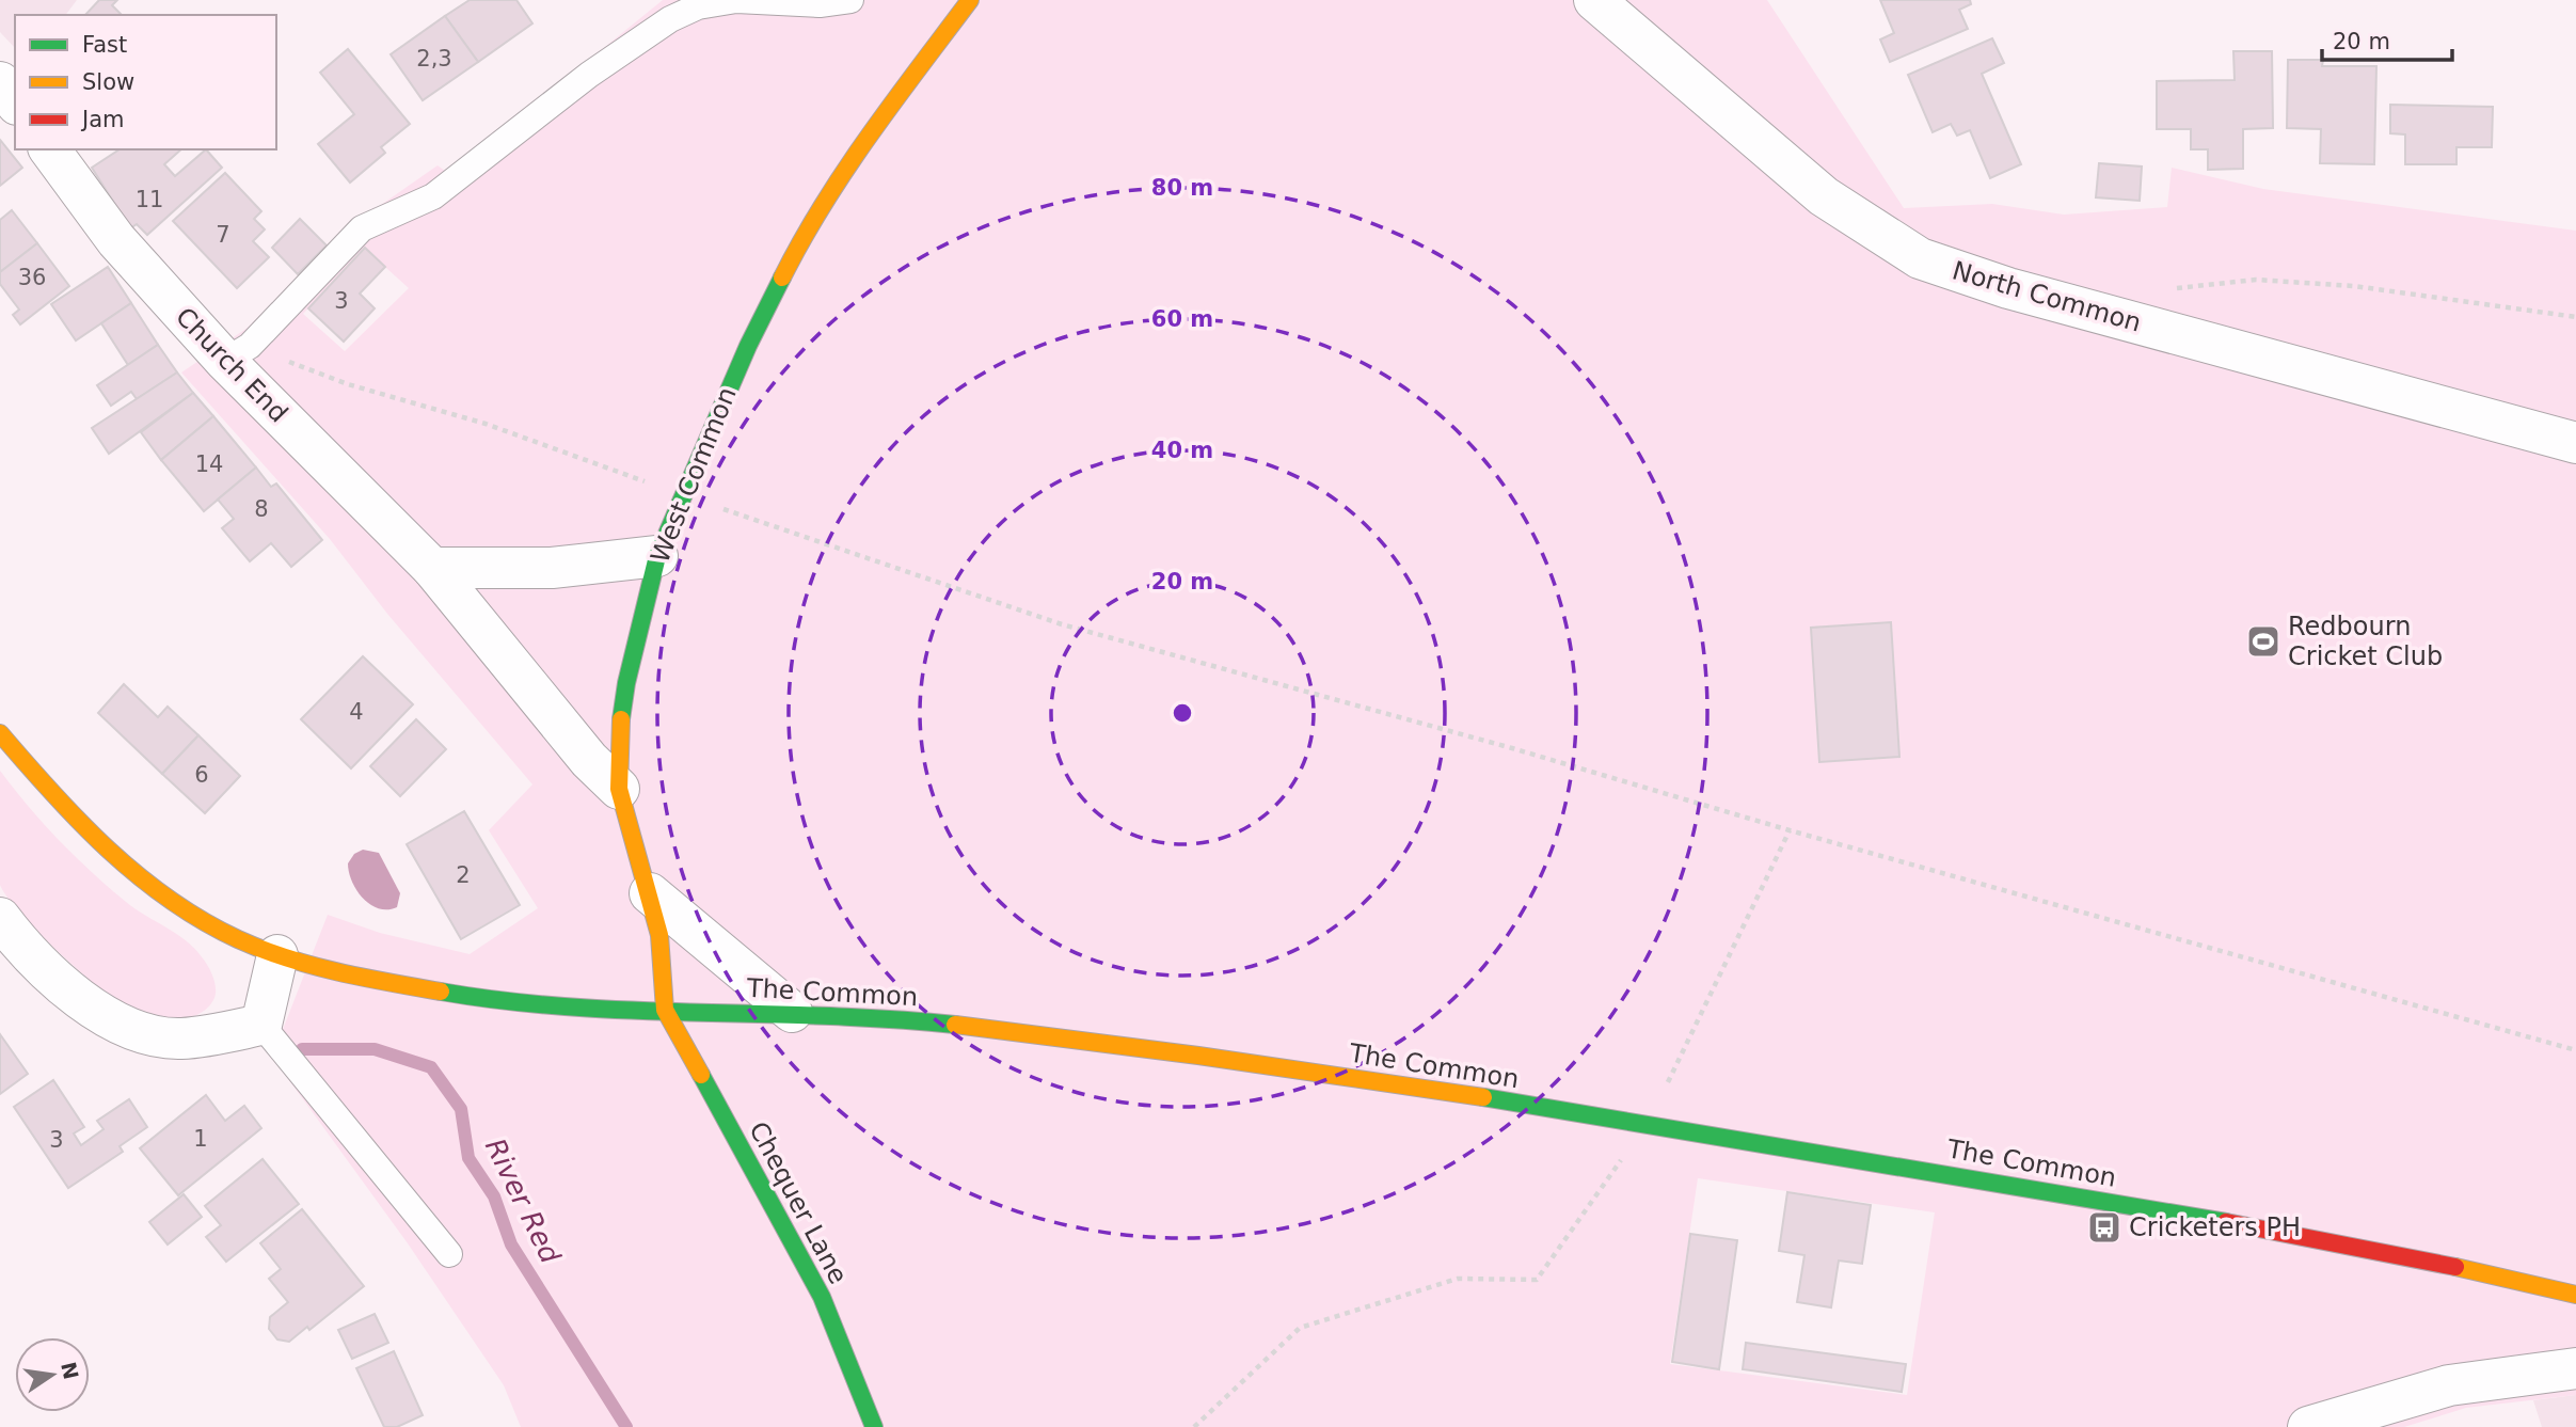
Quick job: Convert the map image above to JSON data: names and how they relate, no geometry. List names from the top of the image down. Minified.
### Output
{"streets":{"street":["North Common","Church End","West Common","The Common","Chequer Lane"]},"crossings":[["Church End","West Common"],["West Common","The Common"],["West Common","Chequer Lane"],["The Common","Chequer Lane"]],"water":["River Red"],"places":{"sports":["Redbourn Cricket Club"],"bus stop":["Cricketers PH"]},"house_numbers":["2,3","11","7","36","3","14","8","4","6","2","1","3"],"legend":["Fast","Slow","Jam"],"scale_bar":"20 m","north":"right","rings":["80 m","60 m","40 m","20 m"]}
